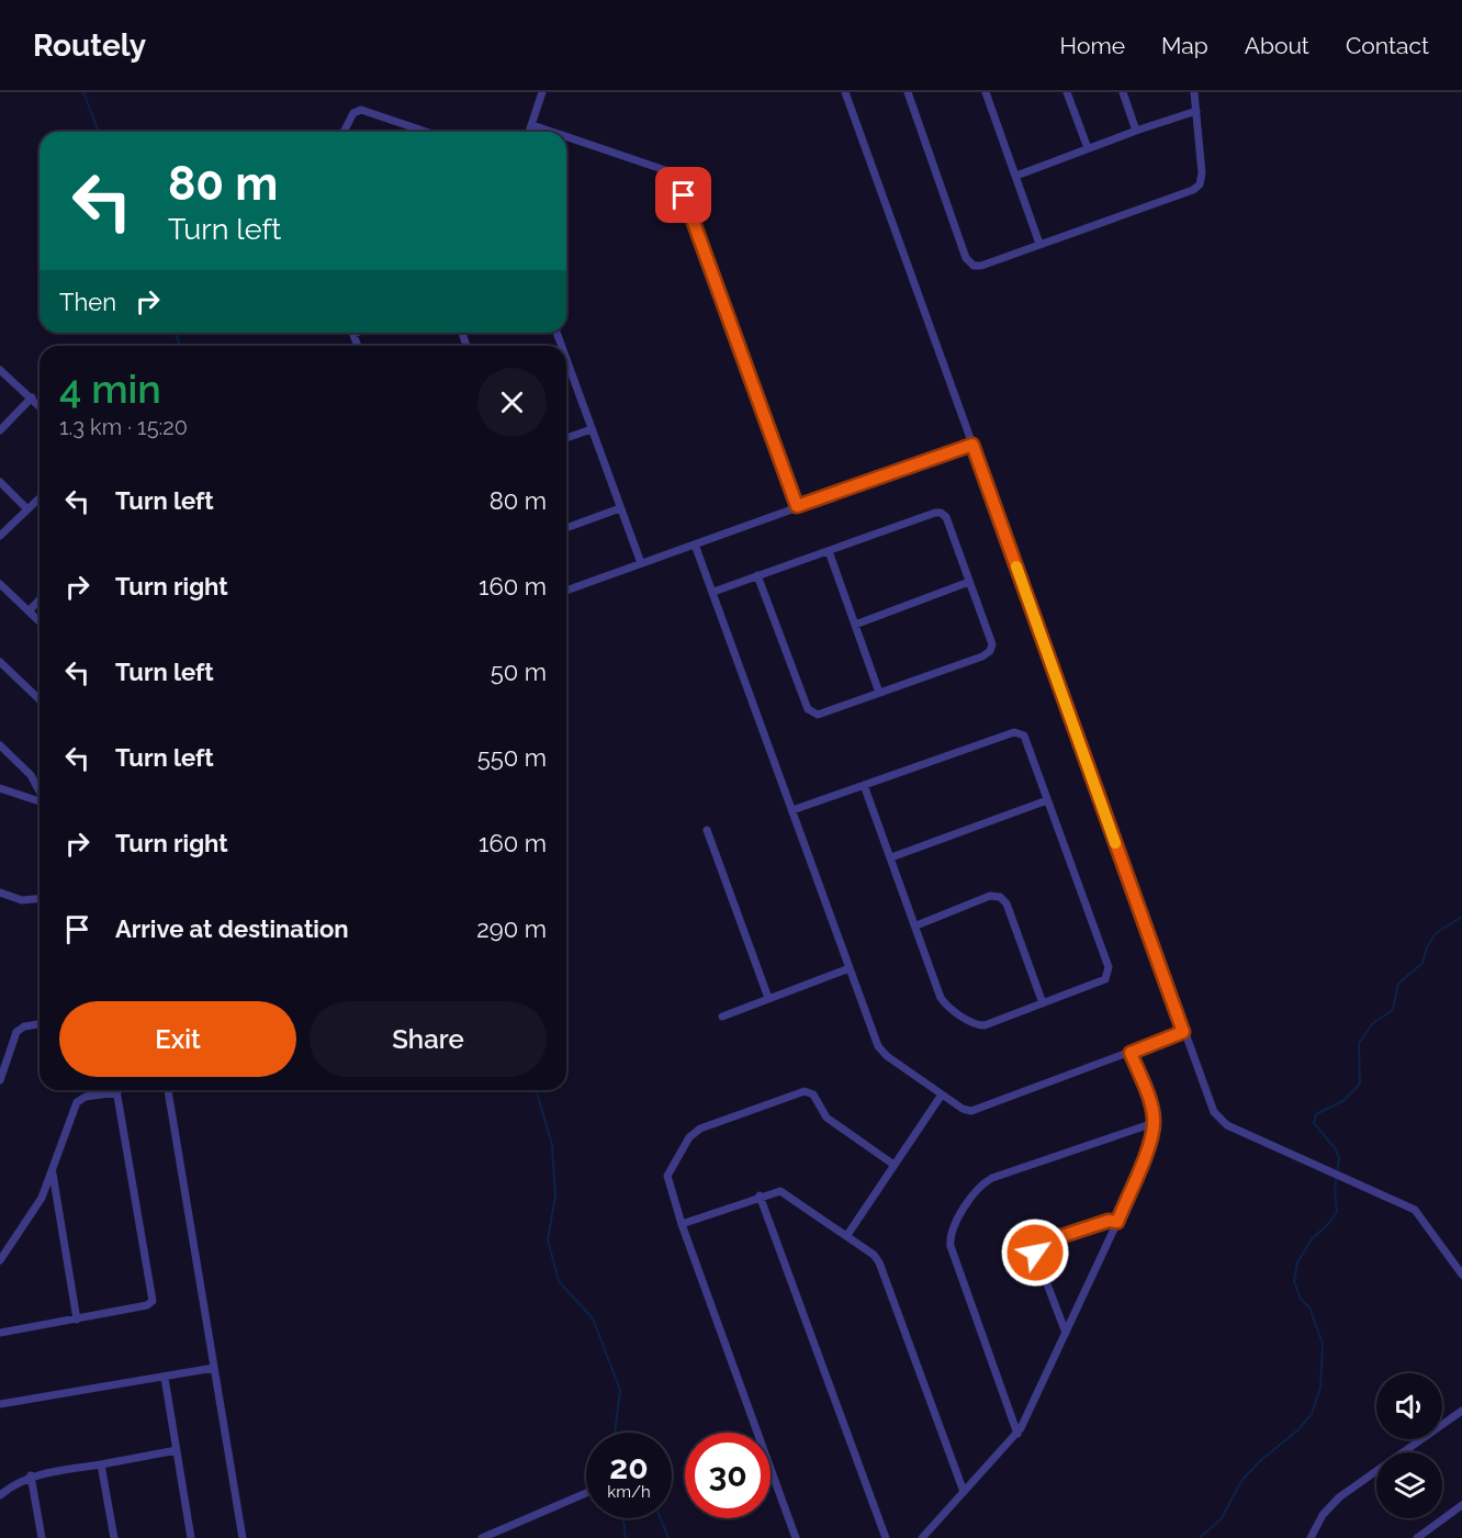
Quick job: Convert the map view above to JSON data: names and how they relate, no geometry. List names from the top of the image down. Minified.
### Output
{"page":{"header":"Routely","nav":["Home","Map","About","Contact"],"turn":["80 m","Turn left"],"then":"Then","heading":["4 min","1.3 km · 15:20"],"list":[{"name":"Turn left","value":"80 m"},{"name":"Turn right","value":"160 m"},{"name":"Turn left","value":"50 m"},{"name":"Turn left","value":"550 m"},{"name":"Turn right","value":"160 m"},{"name":"Arrive at destination","value":"290 m"}],"buttons":["Exit","Share"],"speed":"20 km/h","limit":"30"}}
